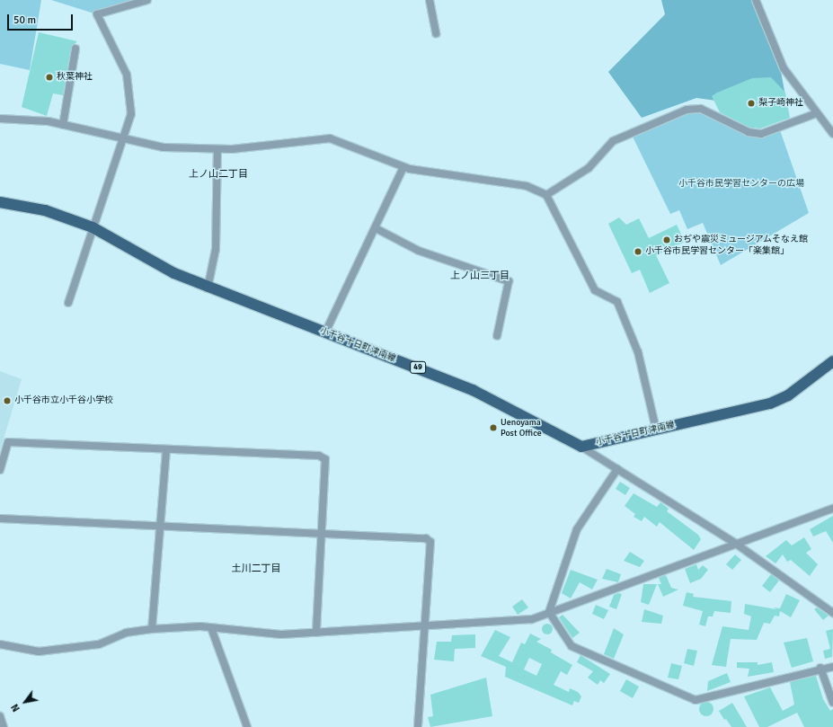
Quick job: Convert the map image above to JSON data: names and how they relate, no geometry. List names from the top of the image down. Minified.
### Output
{"streets":{"main road":["小千谷十日町津南線","49"]},"districts":["上ノ山二丁目","上ノ山三丁目","土川二丁目"],"parks":["小千谷市民学習センターの広場"],"places":["秋葉神社","梨子崎神社","おぢや震災ミュージアムそなえ館","小千谷市民学習センター「楽集館」","小千谷市立小千谷小学校","Uenoyama Post Office"],"scale_bar":"50 m","north":"bottom left"}
